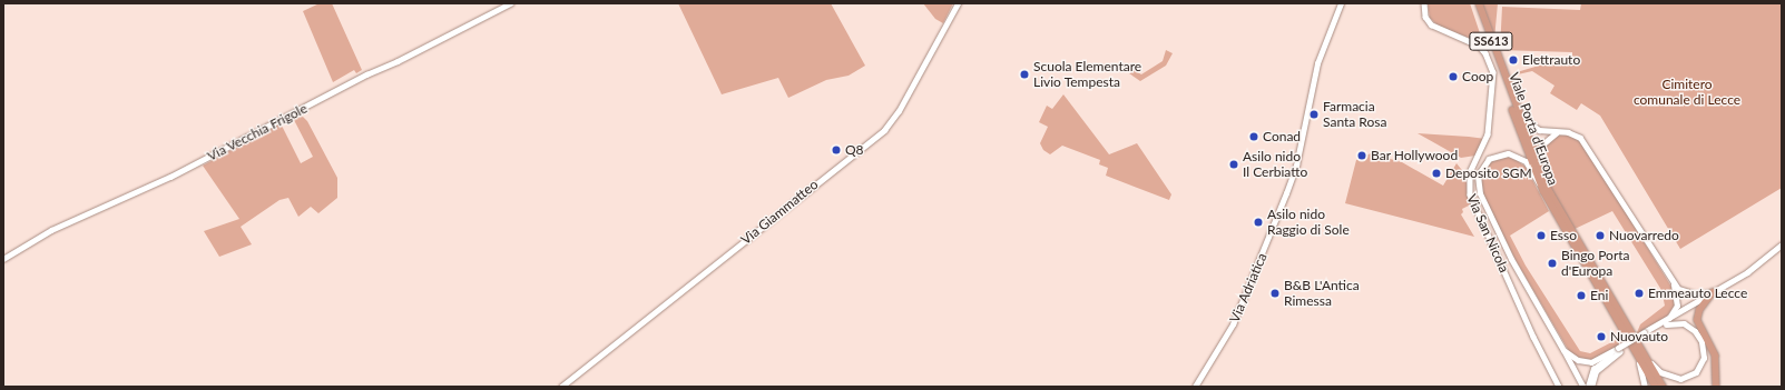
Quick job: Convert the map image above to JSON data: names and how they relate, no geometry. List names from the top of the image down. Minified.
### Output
{"streets":{"highway":["SS613","Viale Porta d'Europa"],"street":["Via Vecchia Frigole","Via Giammatteo","Via San Nicola","Via Adriatica"]},"parks":["Cimitero comunale di Lecce"],"places":["Elettrauto","Scuola Elementare Livio Tempesta","Coop","Farmacia Santa Rosa","Conad","Q8","Bar Hollywood","Asilo nido Il Cerbiatto","Deposito SGM","Asilo nido Raggio di Sole","Esso","Nuovarredo","Bingo Porta d'Europa","B&B L'Antica Rimessa","Emmeauto Lecce","Eni","Nuovauto"]}
